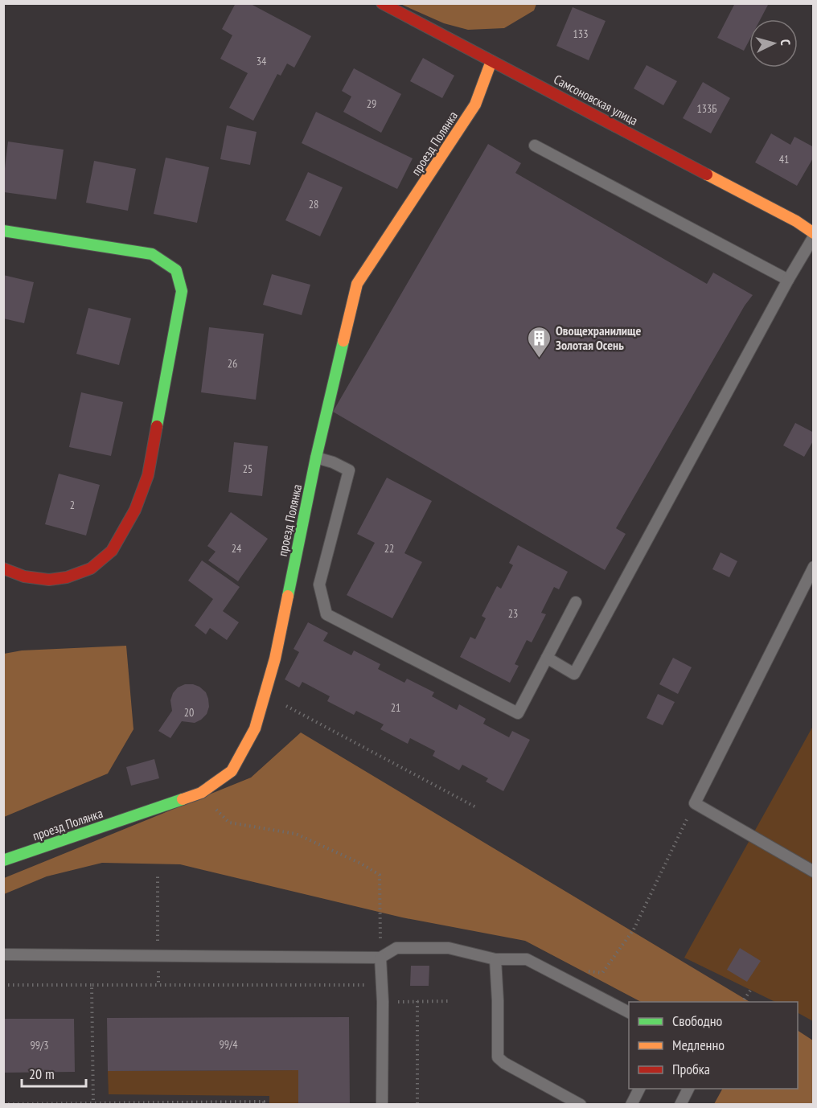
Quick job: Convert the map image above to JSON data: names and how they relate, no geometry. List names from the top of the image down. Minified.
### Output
{"streets":{"street":["Самсоновская улица","проезд Полянка"]},"crossings":[["Самсоновская улица","проезд Полянка"]],"places":{"building":["Овощехранилище Золотая Осень"]},"house_numbers":["133","34","29","133Б","41","28","26","25","2","24","22","23","21","20","99/4","99/3"],"legend":["Свободно","Медленно","Пробка"],"scale_bar":"20 m","north":"right"}
